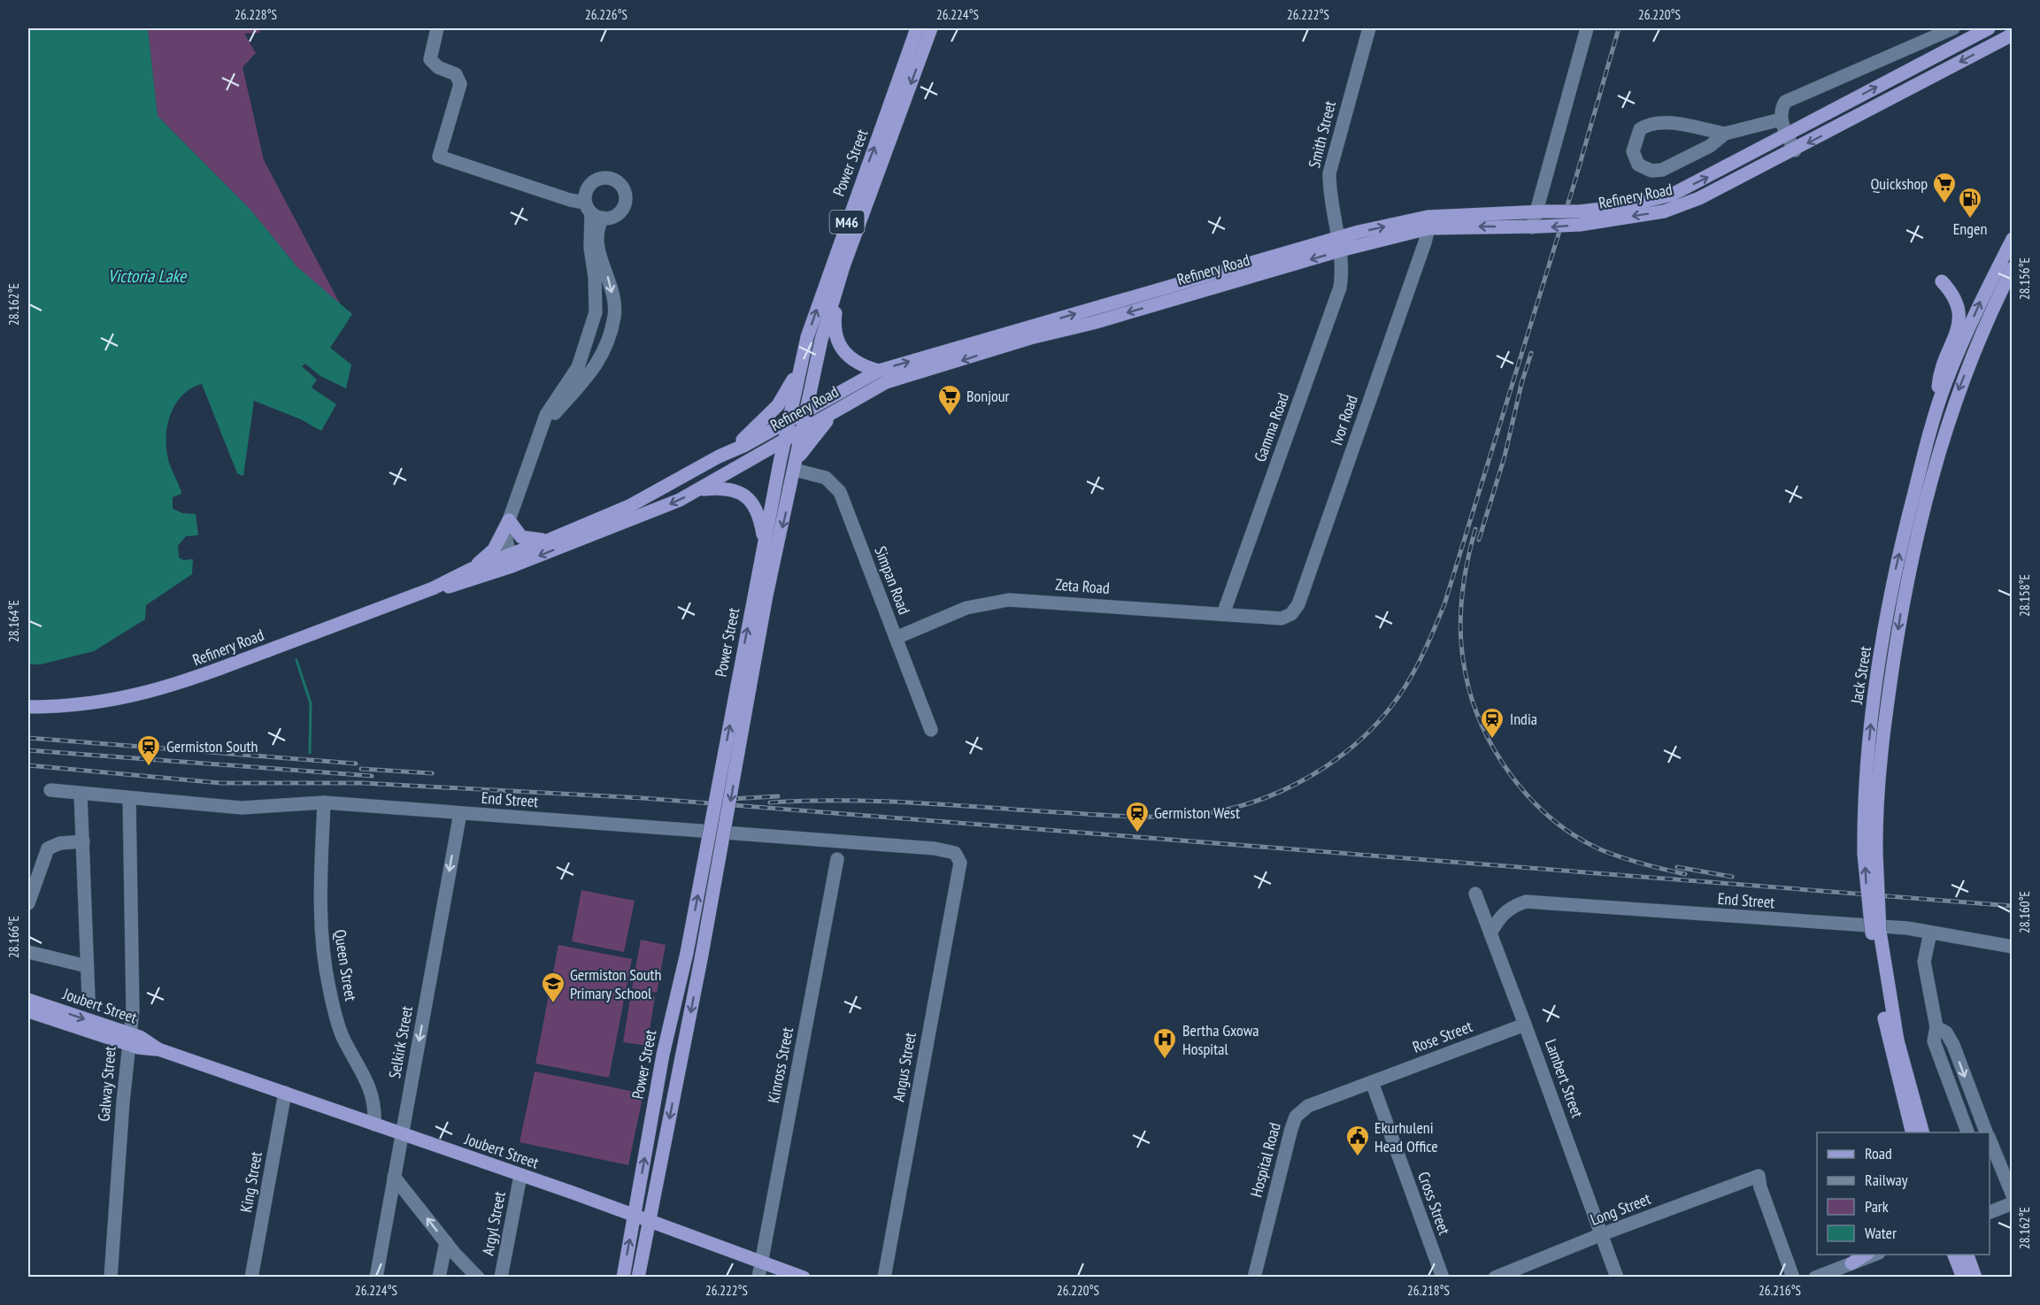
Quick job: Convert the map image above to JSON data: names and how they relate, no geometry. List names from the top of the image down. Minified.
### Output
{"streets":{"main road":["Power Street","Refinery Road","M46","Jack Street","Joubert Street"],"street":["Smith Street","Ivor Road","Gamma Road","Simpan Road","Zeta Road","End Street","Queen Street","Rose Street","Selkirk Street","Kinross Street","Angus Street","Lambert Street","Galway Street","Hospital Road","King Street","Cross Street","Long Street","Argyl Street"]},"crossings":[["Smith Street","Refinery Road"],["Smith Street","Gamma Road"],["Power Street","Refinery Road"],["Power Street","Simpan Road"],["Power Street","Joubert Street"],["Refinery Road","Ivor Road"],["Refinery Road","Gamma Road"],["Ivor Road","Zeta Road"],["Gamma Road","Zeta Road"],["Simpan Road","Zeta Road"],["End Street","Queen Street"],["End Street","Selkirk Street"],["End Street","Angus Street"],["End Street","Lambert Street"],["End Street","Galway Street"],["Queen Street","Joubert Street"],["Joubert Street","Selkirk Street"],["Joubert Street","Kinross Street"],["Joubert Street","Galway Street"],["Joubert Street","King Street"],["Joubert Street","Argyl Street"],["Rose Street","Lambert Street"],["Rose Street","Hospital Road"],["Rose Street","Cross Street"],["Lambert Street","Long Street"],["Hospital Road","Cross Street"]],"one_way":["Selkirk Street"],"water":["Victoria Lake"],"places":{"supermarket":["Quickshop","Bonjour"],"fuel station":["Engen"],"station":["India","Germiston South","Germiston West"],"school or university":["Germiston South Primary School"],"hospital":["Bertha Gxowa Hospital"],"public building":["Ekurhuleni Head Office"]},"legend":["Road","Railway","Park","Water"],"coordinates":["26.228°S","26.226°S","26.224°S","26.222°S","26.220°S","28.156°E","28.162°E","28.158°E","28.164°E","28.160°E","28.166°E","26.218°S","26.216°S"]}
